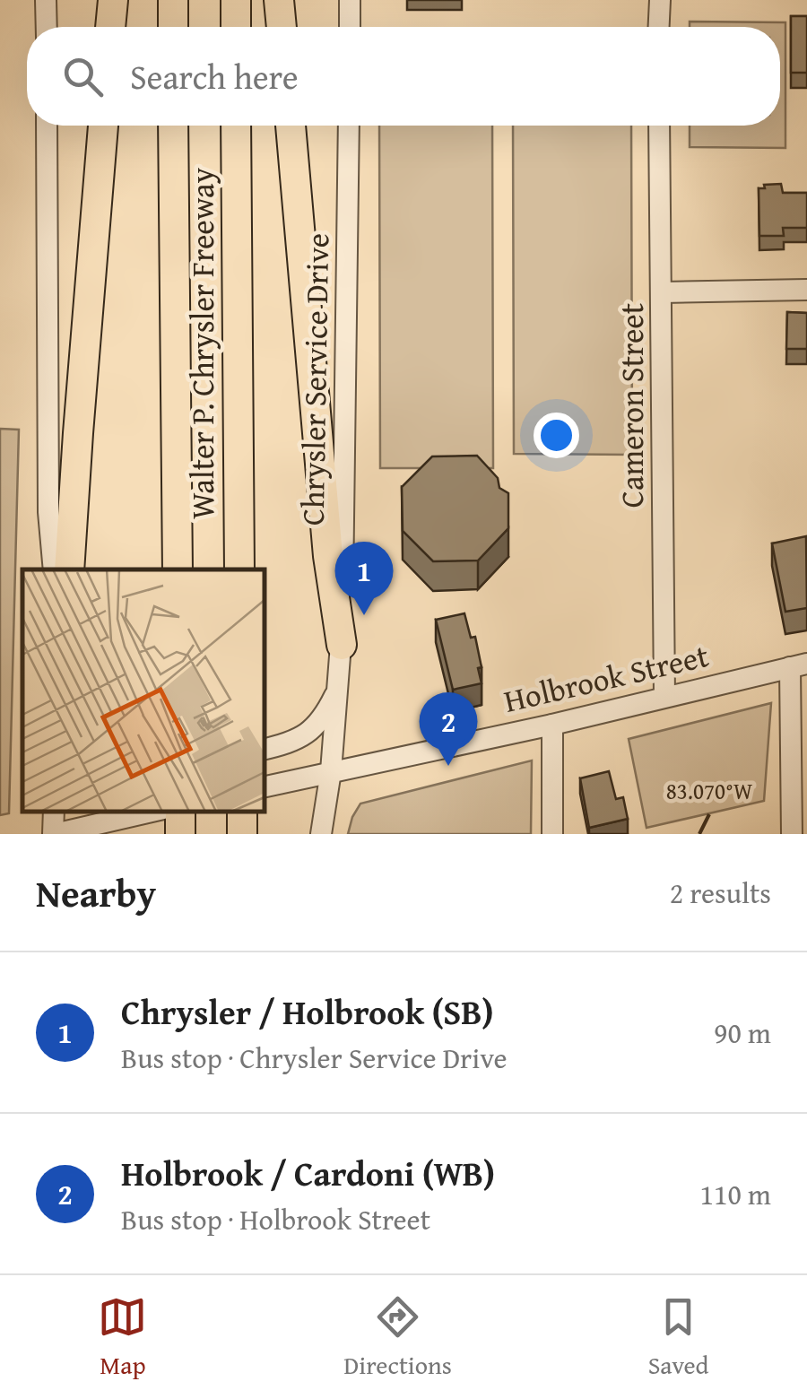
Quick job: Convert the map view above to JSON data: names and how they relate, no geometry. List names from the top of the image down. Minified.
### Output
{"streets":{"highway":["Walter P. Chrysler Freeway"],"street":["Chrysler Service Drive","Cameron Street","Holbrook Street"]},"crossings":[["Chrysler Service Drive","Holbrook Street"],["Cameron Street","Holbrook Street"]],"page":{"search":"Search here","pins":["1","2"],"heading":["Nearby","2 results"],"list":[{"mark":"1","name":"Chrysler / Holbrook (SB)","note":"Bus stop · Chrysler Service Drive","value":"90 m"},{"mark":"2","name":"Holbrook / Cardoni (WB)","note":"Bus stop · Holbrook Street","value":"110 m"}],"nav":["Map","Directions","Saved"]},"coordinates":["83.070°W"]}
